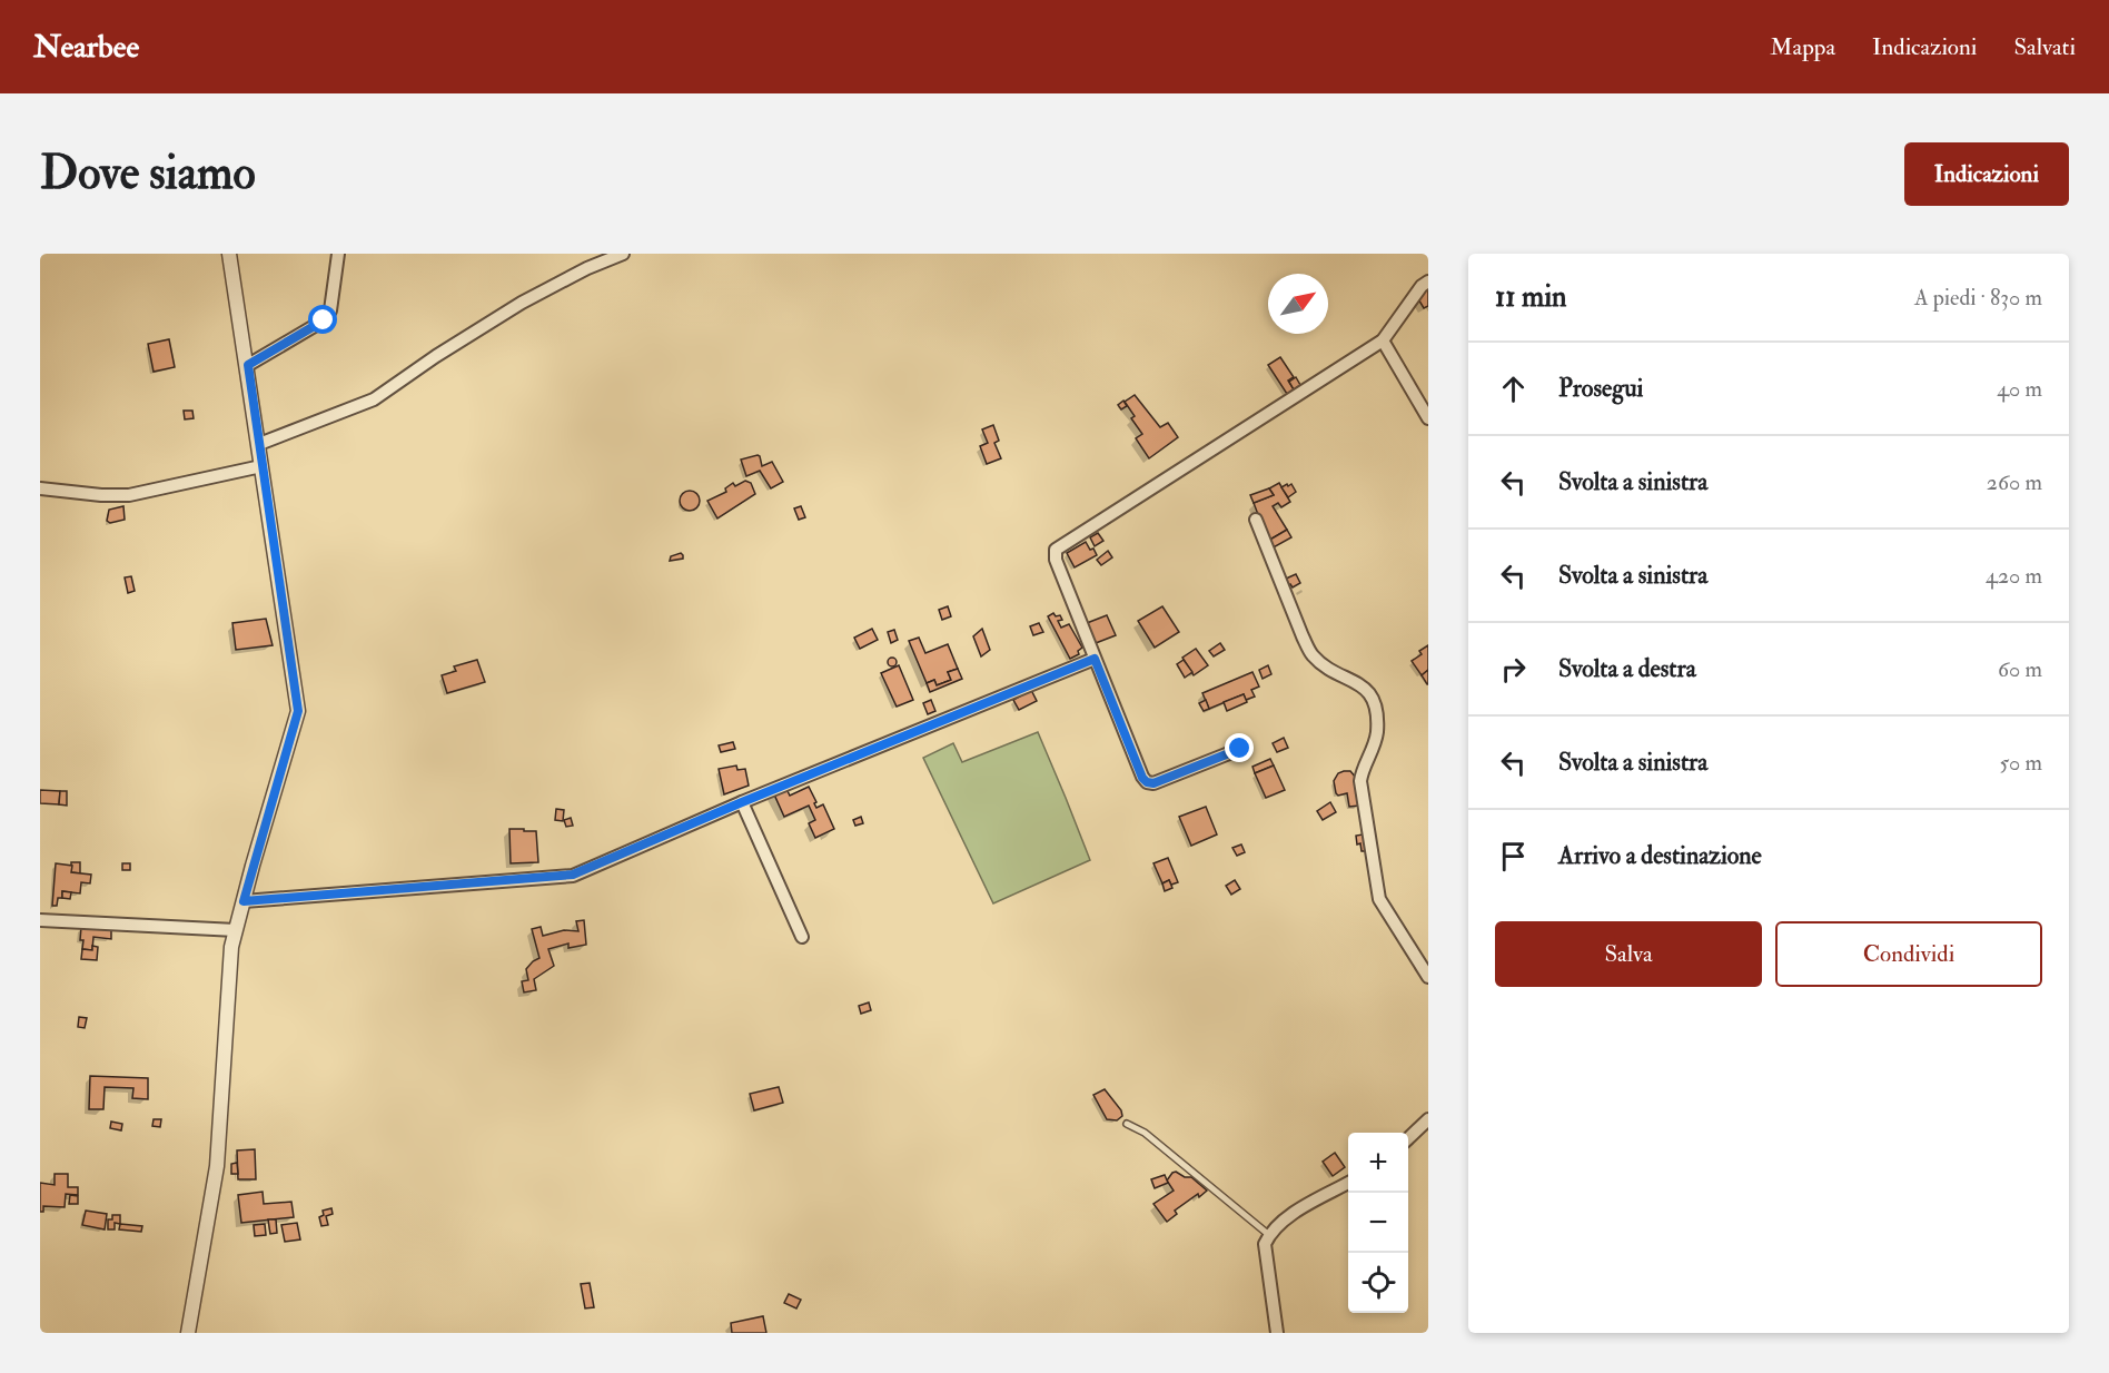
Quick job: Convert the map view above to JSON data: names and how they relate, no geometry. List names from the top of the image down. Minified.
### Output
{"north":"top right","page":{"header":"Nearbee","nav":["Mappa","Indicazioni","Salvati"],"buttons":["Indicazioni",["Salva","Condividi"]],"title":"Dove siamo","heading":["11 min","A piedi · 830 m"],"list":[["Prosegui","40 m"],["Svolta a sinistra","260 m"],["Svolta a sinistra","420 m"],["Svolta a destra","60 m"],["Svolta a sinistra","50 m"],"Arrivo a destinazione"],"map_buttons":["+","−"]}}
